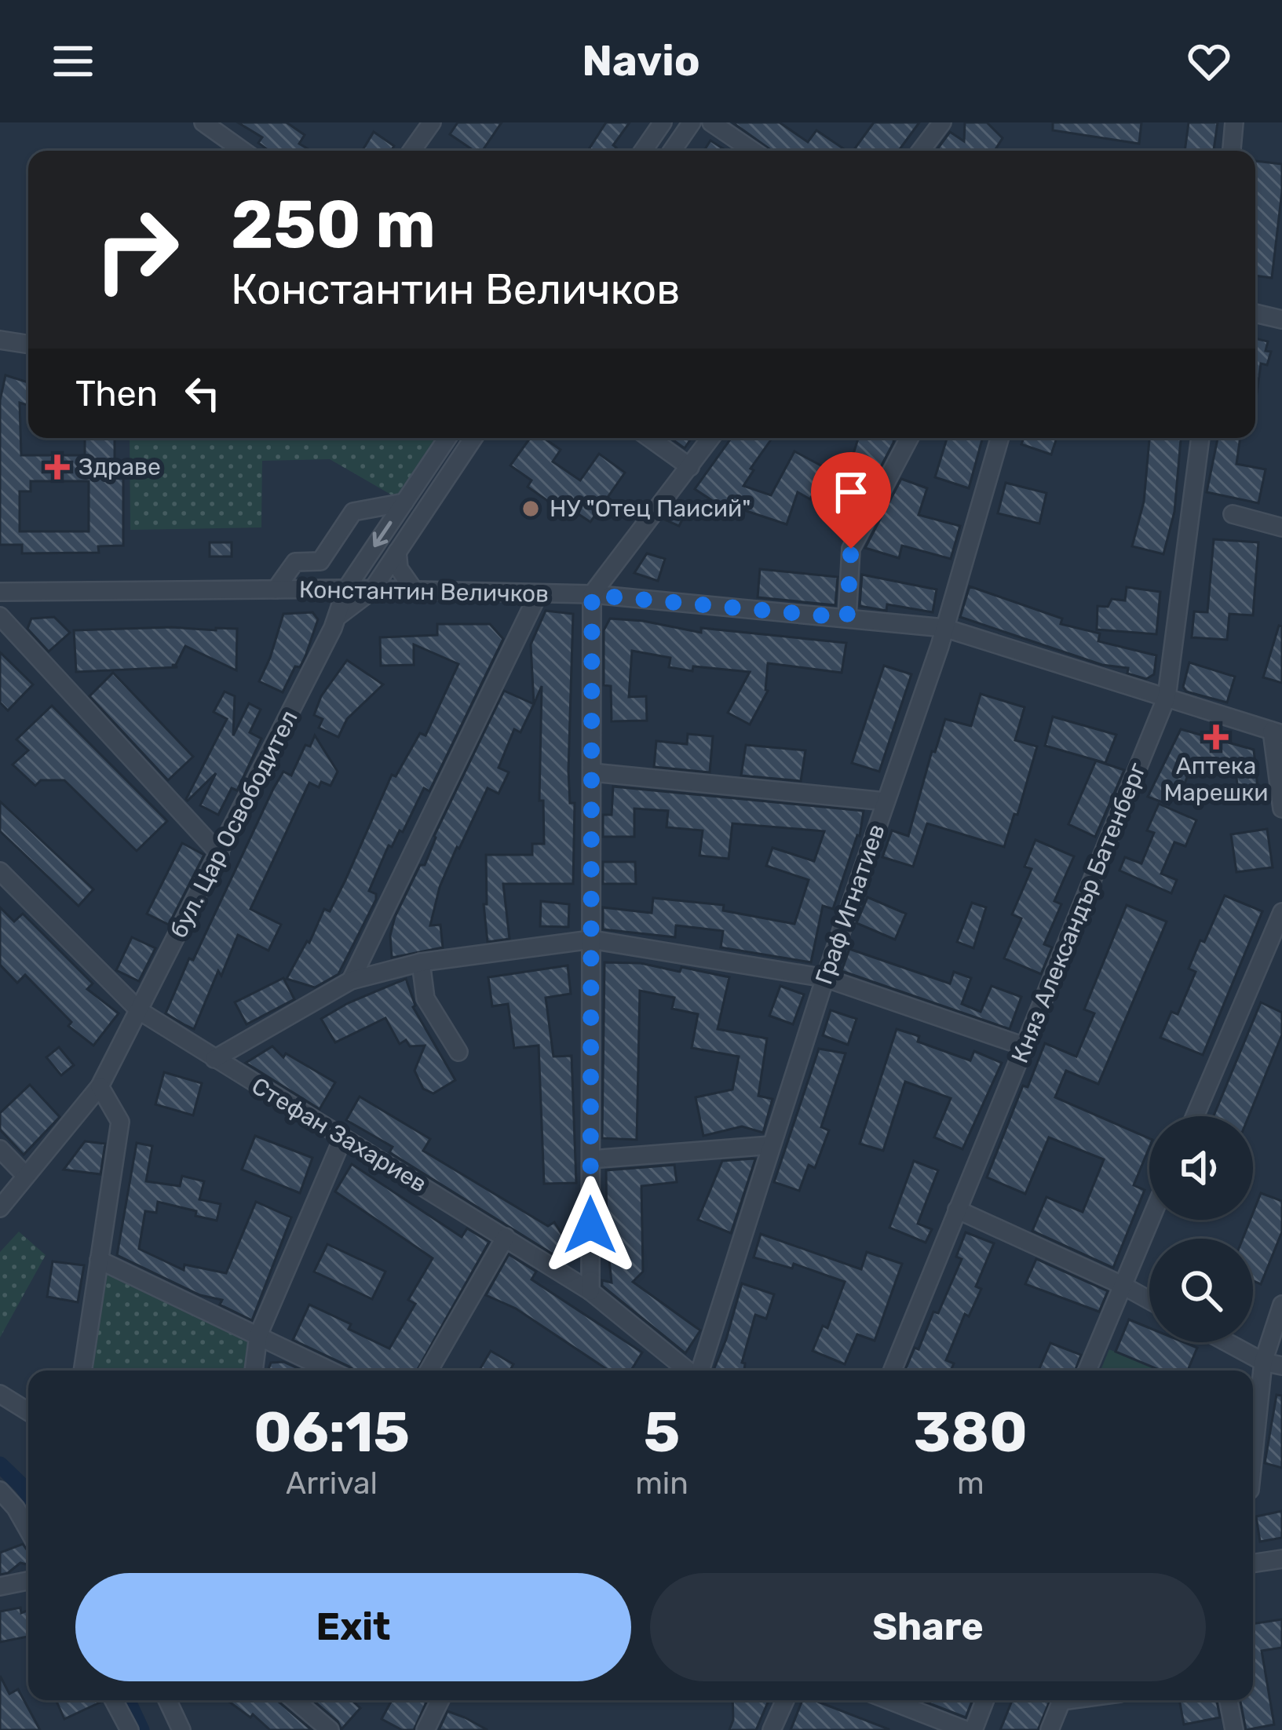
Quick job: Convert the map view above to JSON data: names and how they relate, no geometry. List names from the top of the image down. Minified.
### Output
{"streets":{"street":["Константин Величков","бул. Цар Освободител","Граф Игнатиев","Княз Александър Батенберг","Стефан Захариев"]},"crossings":[["Константин Величков","бул. Цар Освободител"],["Константин Величков","Граф Игнатиев"],["Константин Величков","Княз Александър Батенберг"],["бул. Цар Освободител","Стефан Захариев"]],"places":{"health":["Здраве","Аптека Марешки"],"other":["НУ \"Отец Паисий\""]},"page":{"header":"Navio","turn":["250 m","Константин Величков"],"then":"Then","eta":["06:15","Arrival","5","min","380","m"],"buttons":["Exit","Share"]}}
